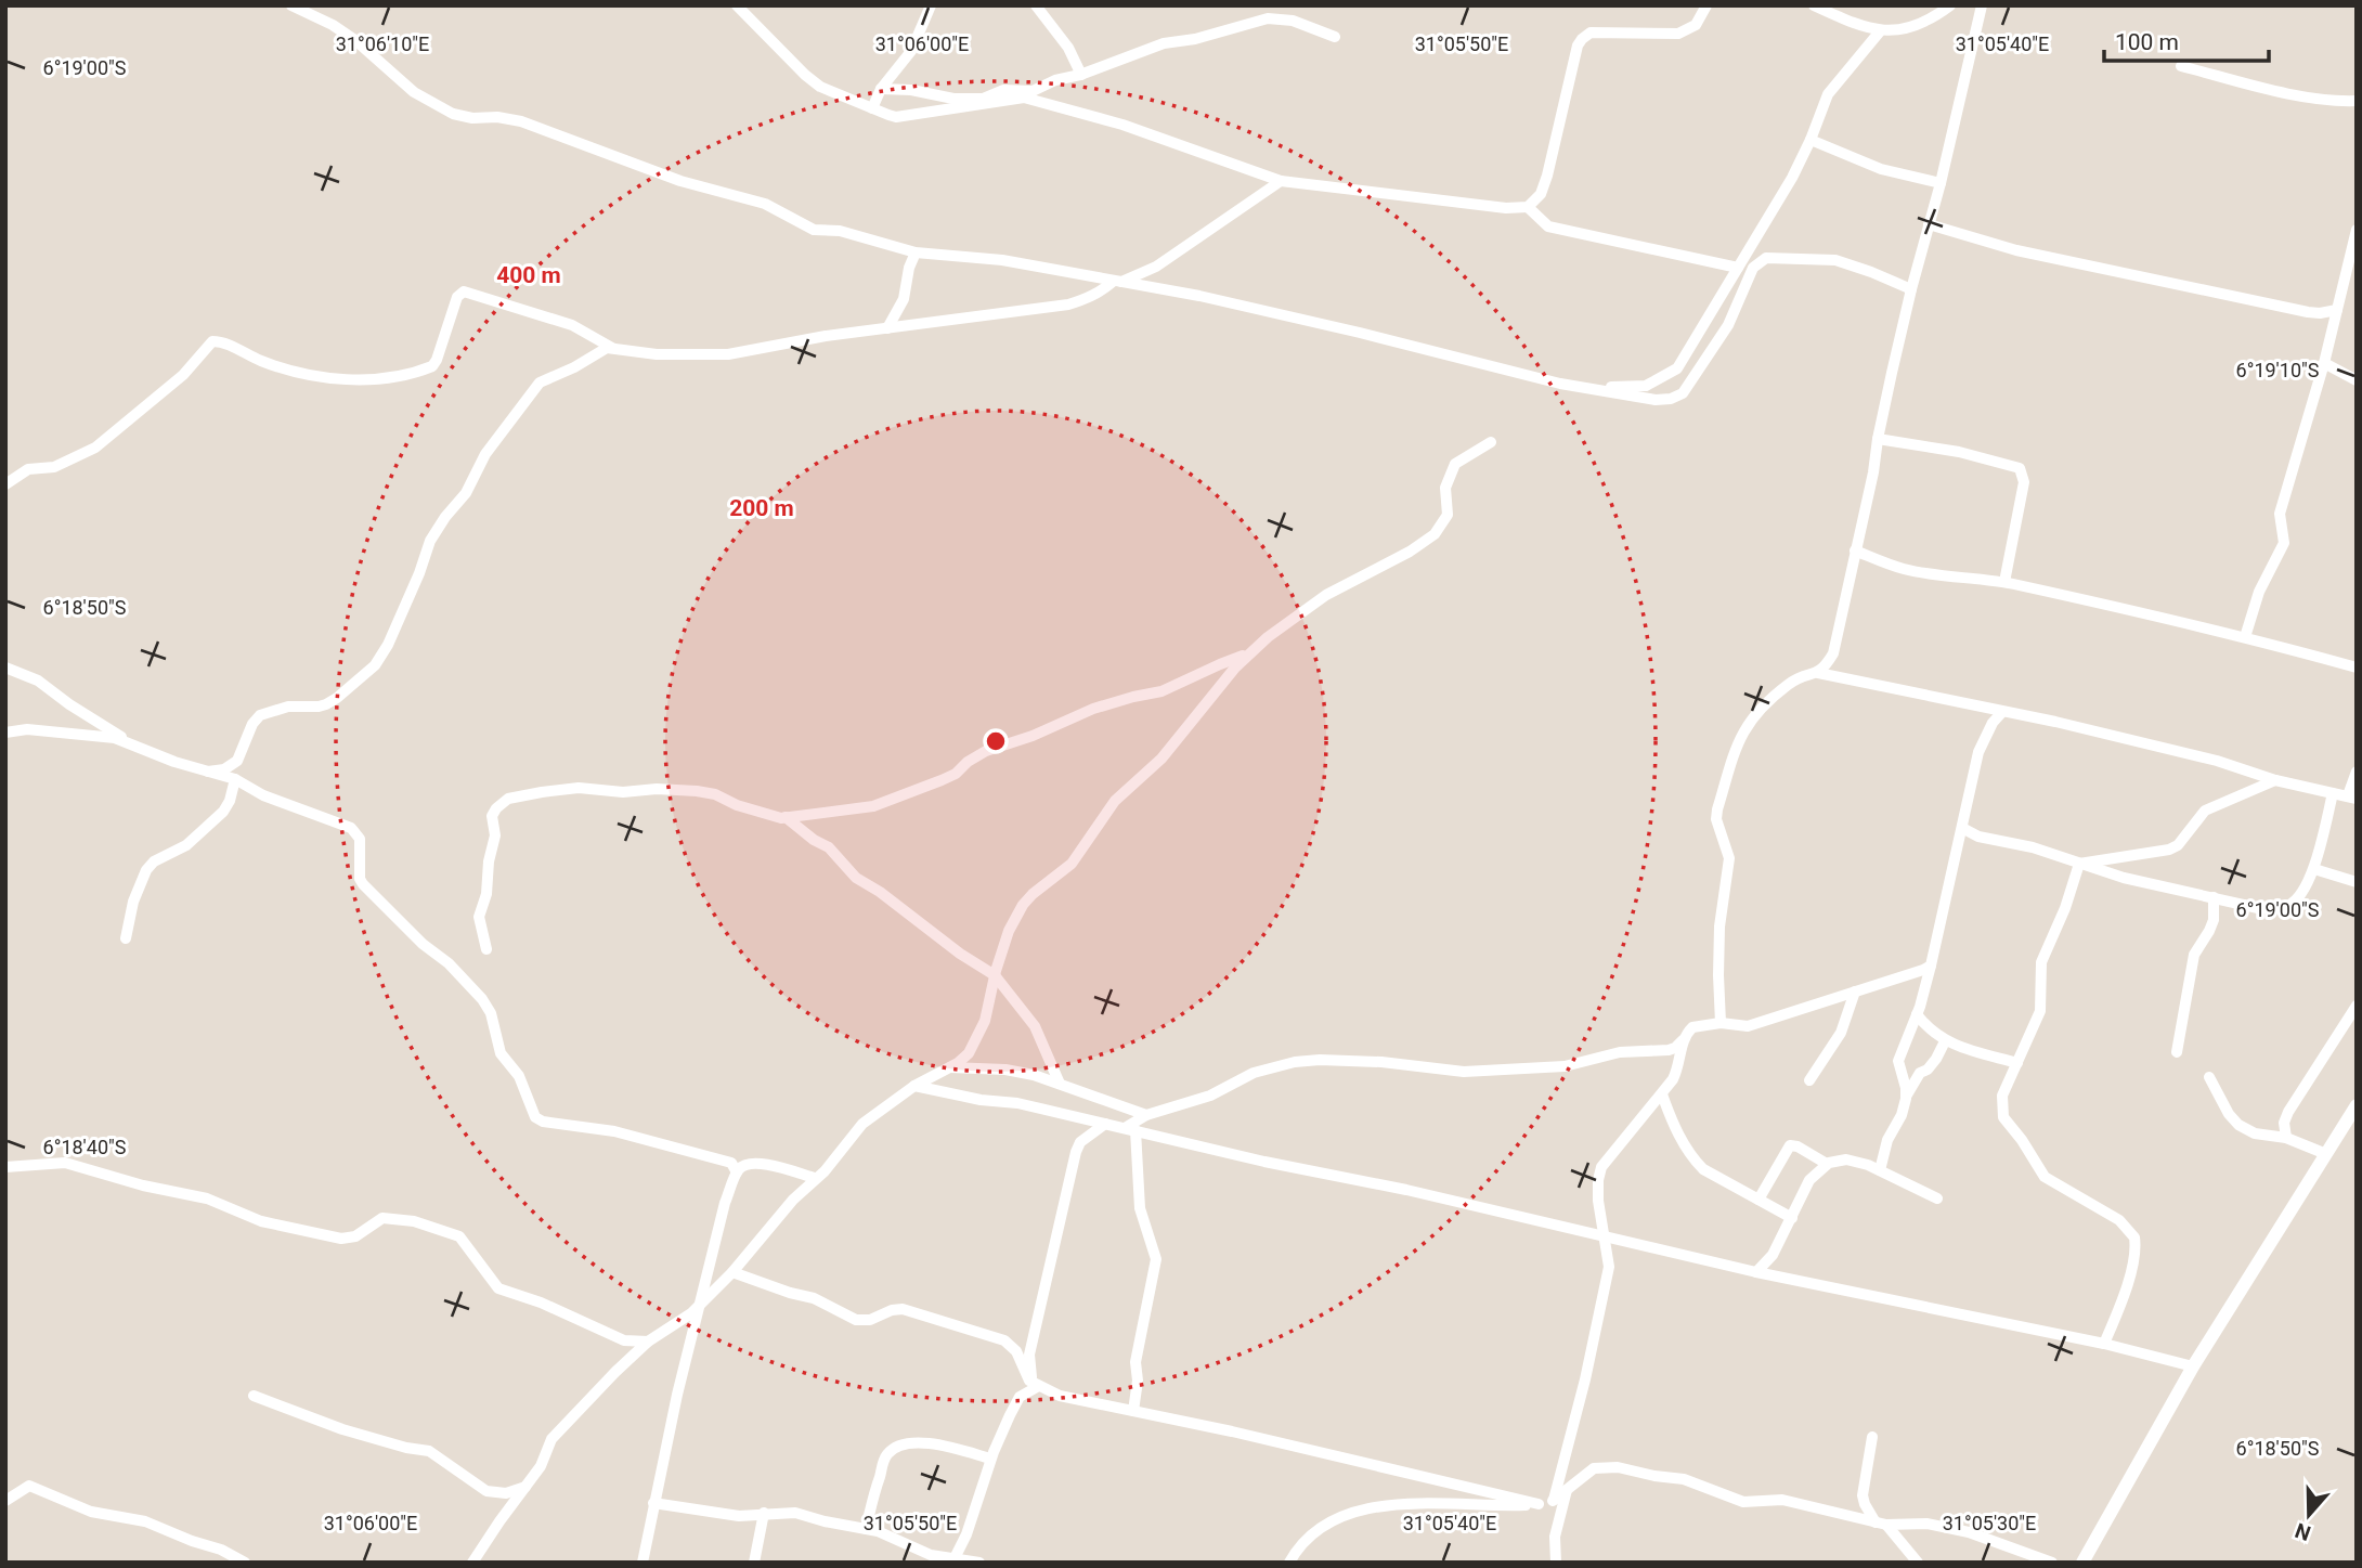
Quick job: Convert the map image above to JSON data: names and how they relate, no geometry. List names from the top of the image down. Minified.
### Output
{"scale_bar":"100 m","north":"bottom","coordinates":["31°06'10\"E","31°06'00\"E","31°05'50\"E","31°05'40\"E","6°19'00\"S","6°19'10\"S","6°18'50\"S","6°18'40\"S","31°05'30\"E"],"rings":["400 m","200 m"]}
